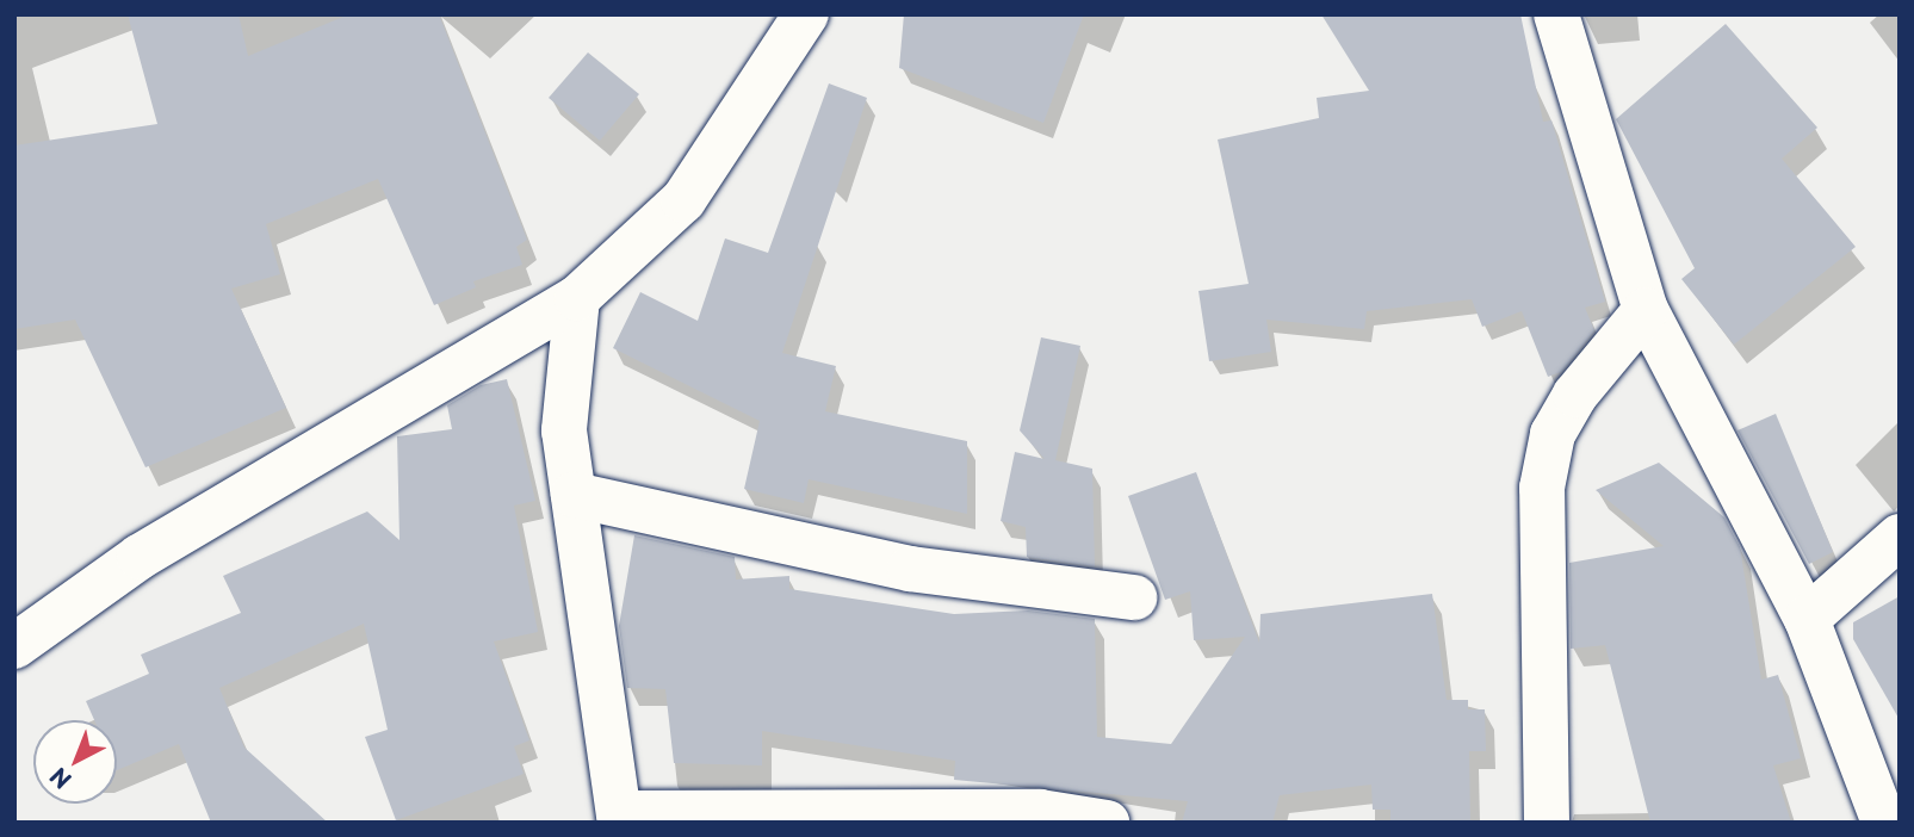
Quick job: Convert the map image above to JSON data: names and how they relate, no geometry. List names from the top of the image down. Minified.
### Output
{"north":"bottom left"}
